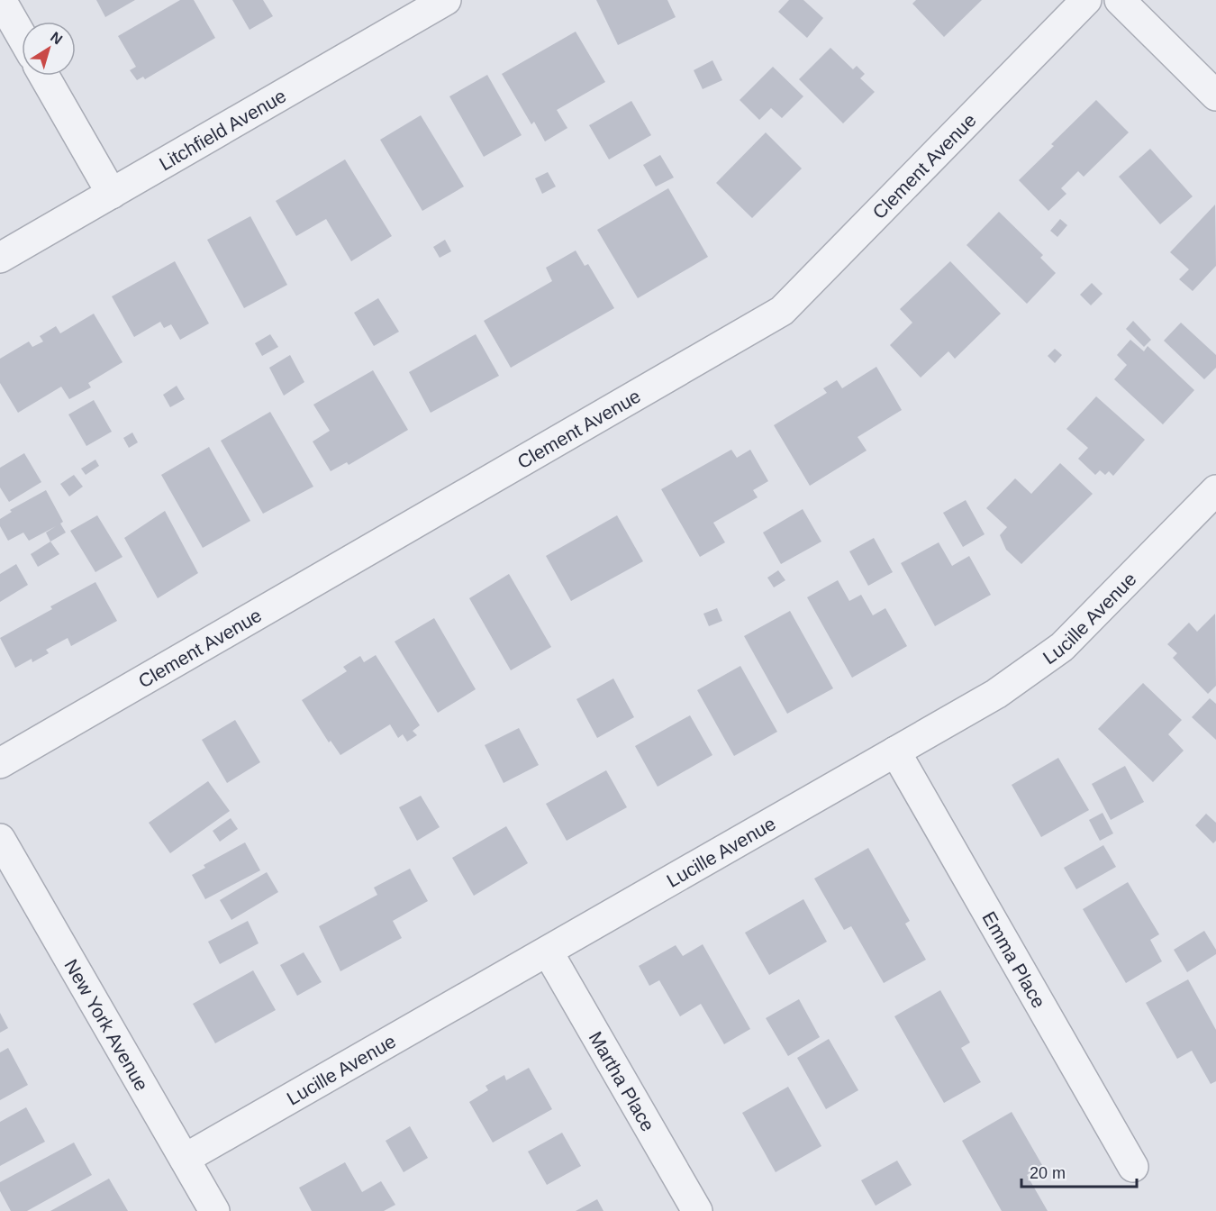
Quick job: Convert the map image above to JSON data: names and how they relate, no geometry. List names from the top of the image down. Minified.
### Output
{"streets":{"street":["Litchfield Avenue","Clement Avenue","Lucille Avenue","Emma Place","New York Avenue","Martha Place"]},"crossings":[["Lucille Avenue","Emma Place"],["Lucille Avenue","New York Avenue"],["Lucille Avenue","Martha Place"]],"scale_bar":"20 m","north":"top right"}
